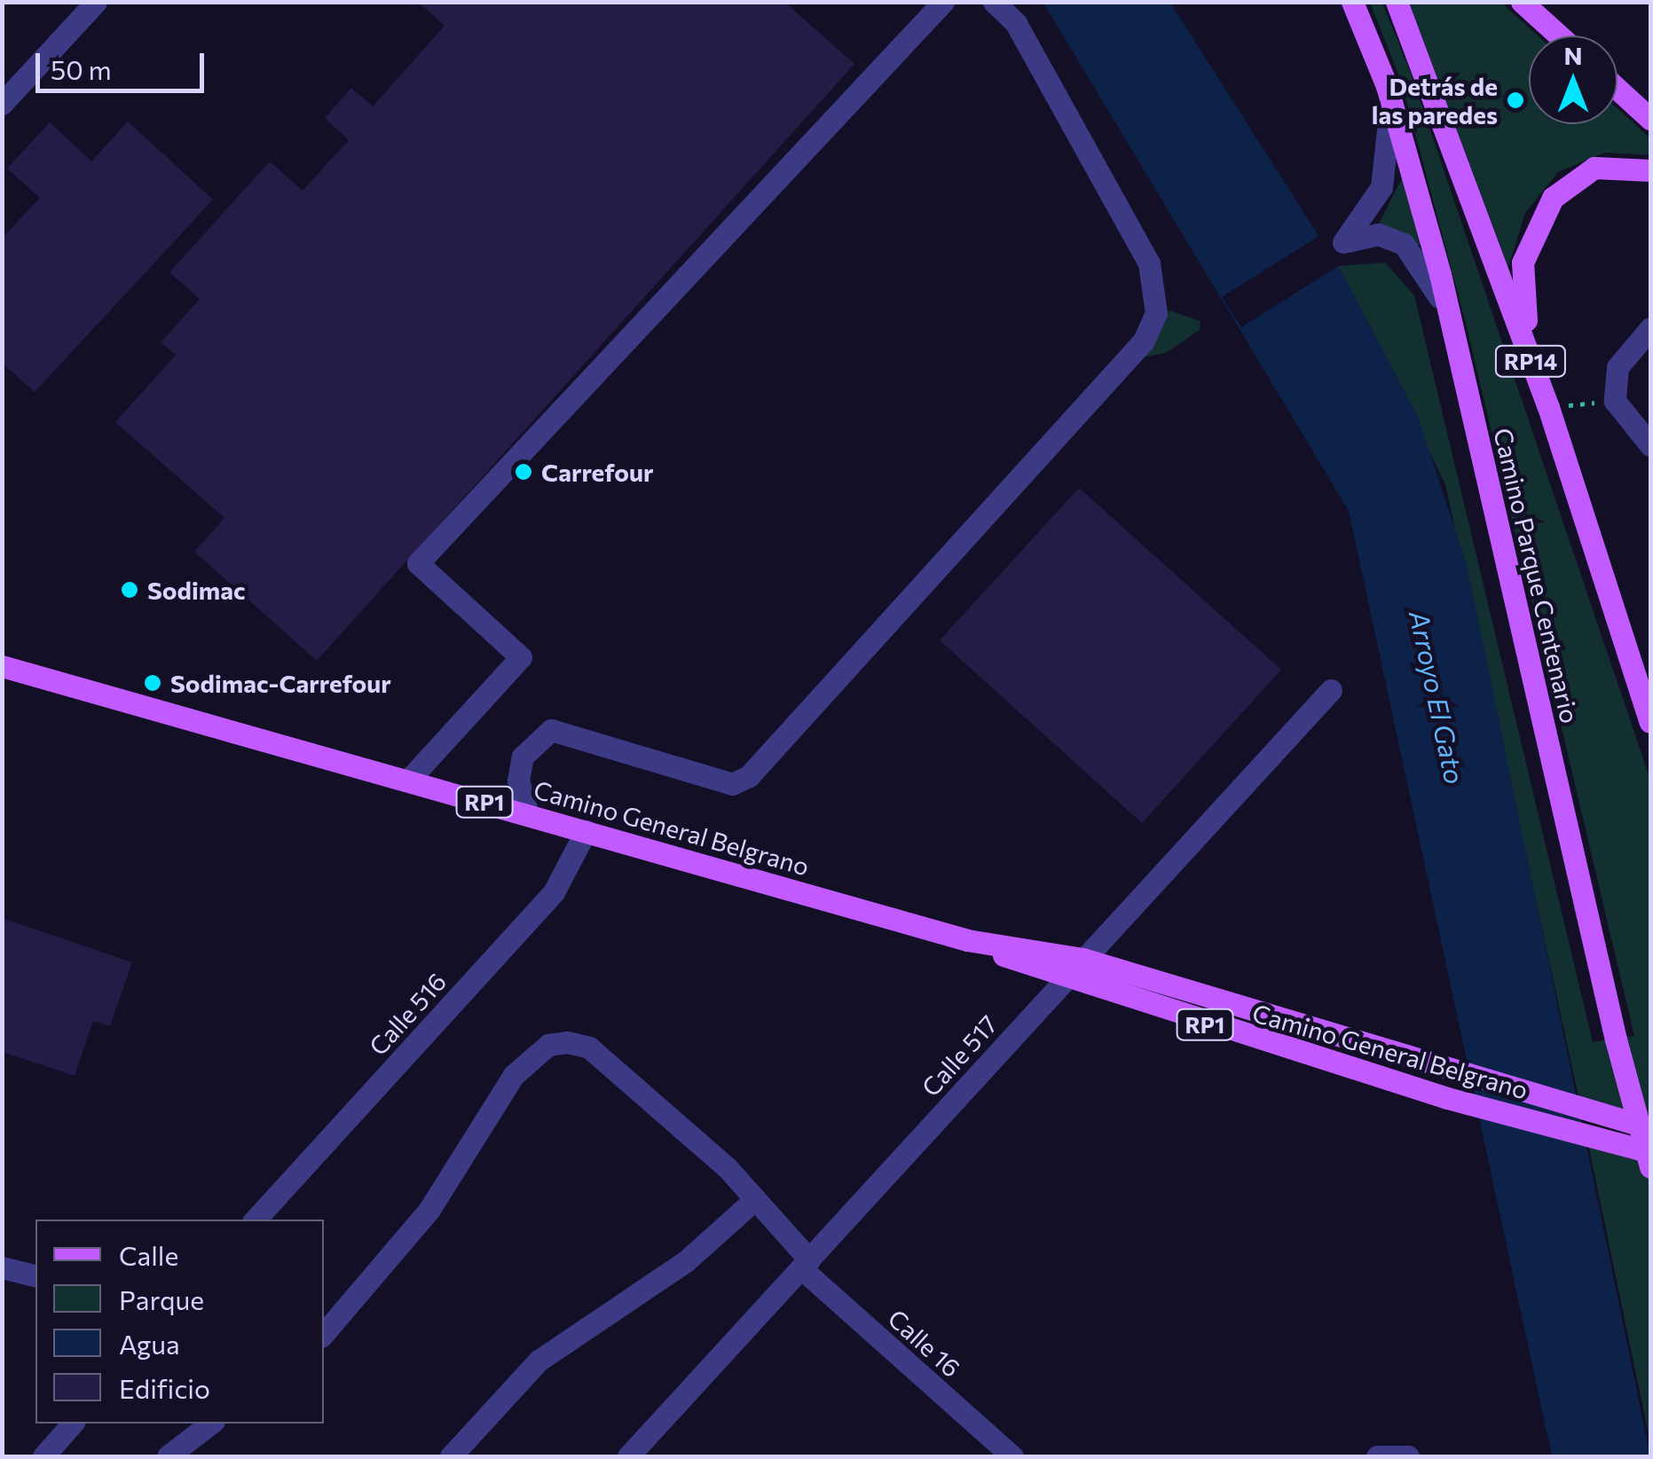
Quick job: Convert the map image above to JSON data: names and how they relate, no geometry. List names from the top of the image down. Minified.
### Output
{"streets":{"main road":["RP14","Camino Parque Centenario","RP1","Camino General Belgrano"],"street":["Calle 516","Calle 517","Calle 16"]},"crossings":[["Camino General Belgrano","Calle 516"],["Camino General Belgrano","Calle 517"],["Calle 517","Calle 16"]],"water":["Arroyo El Gato"],"places":["Detrás de las paredes","Carrefour","Sodimac","Sodimac-Carrefour"],"legend":["Calle","Parque","Agua","Edificio"],"scale_bar":"50 m","north":"top"}
